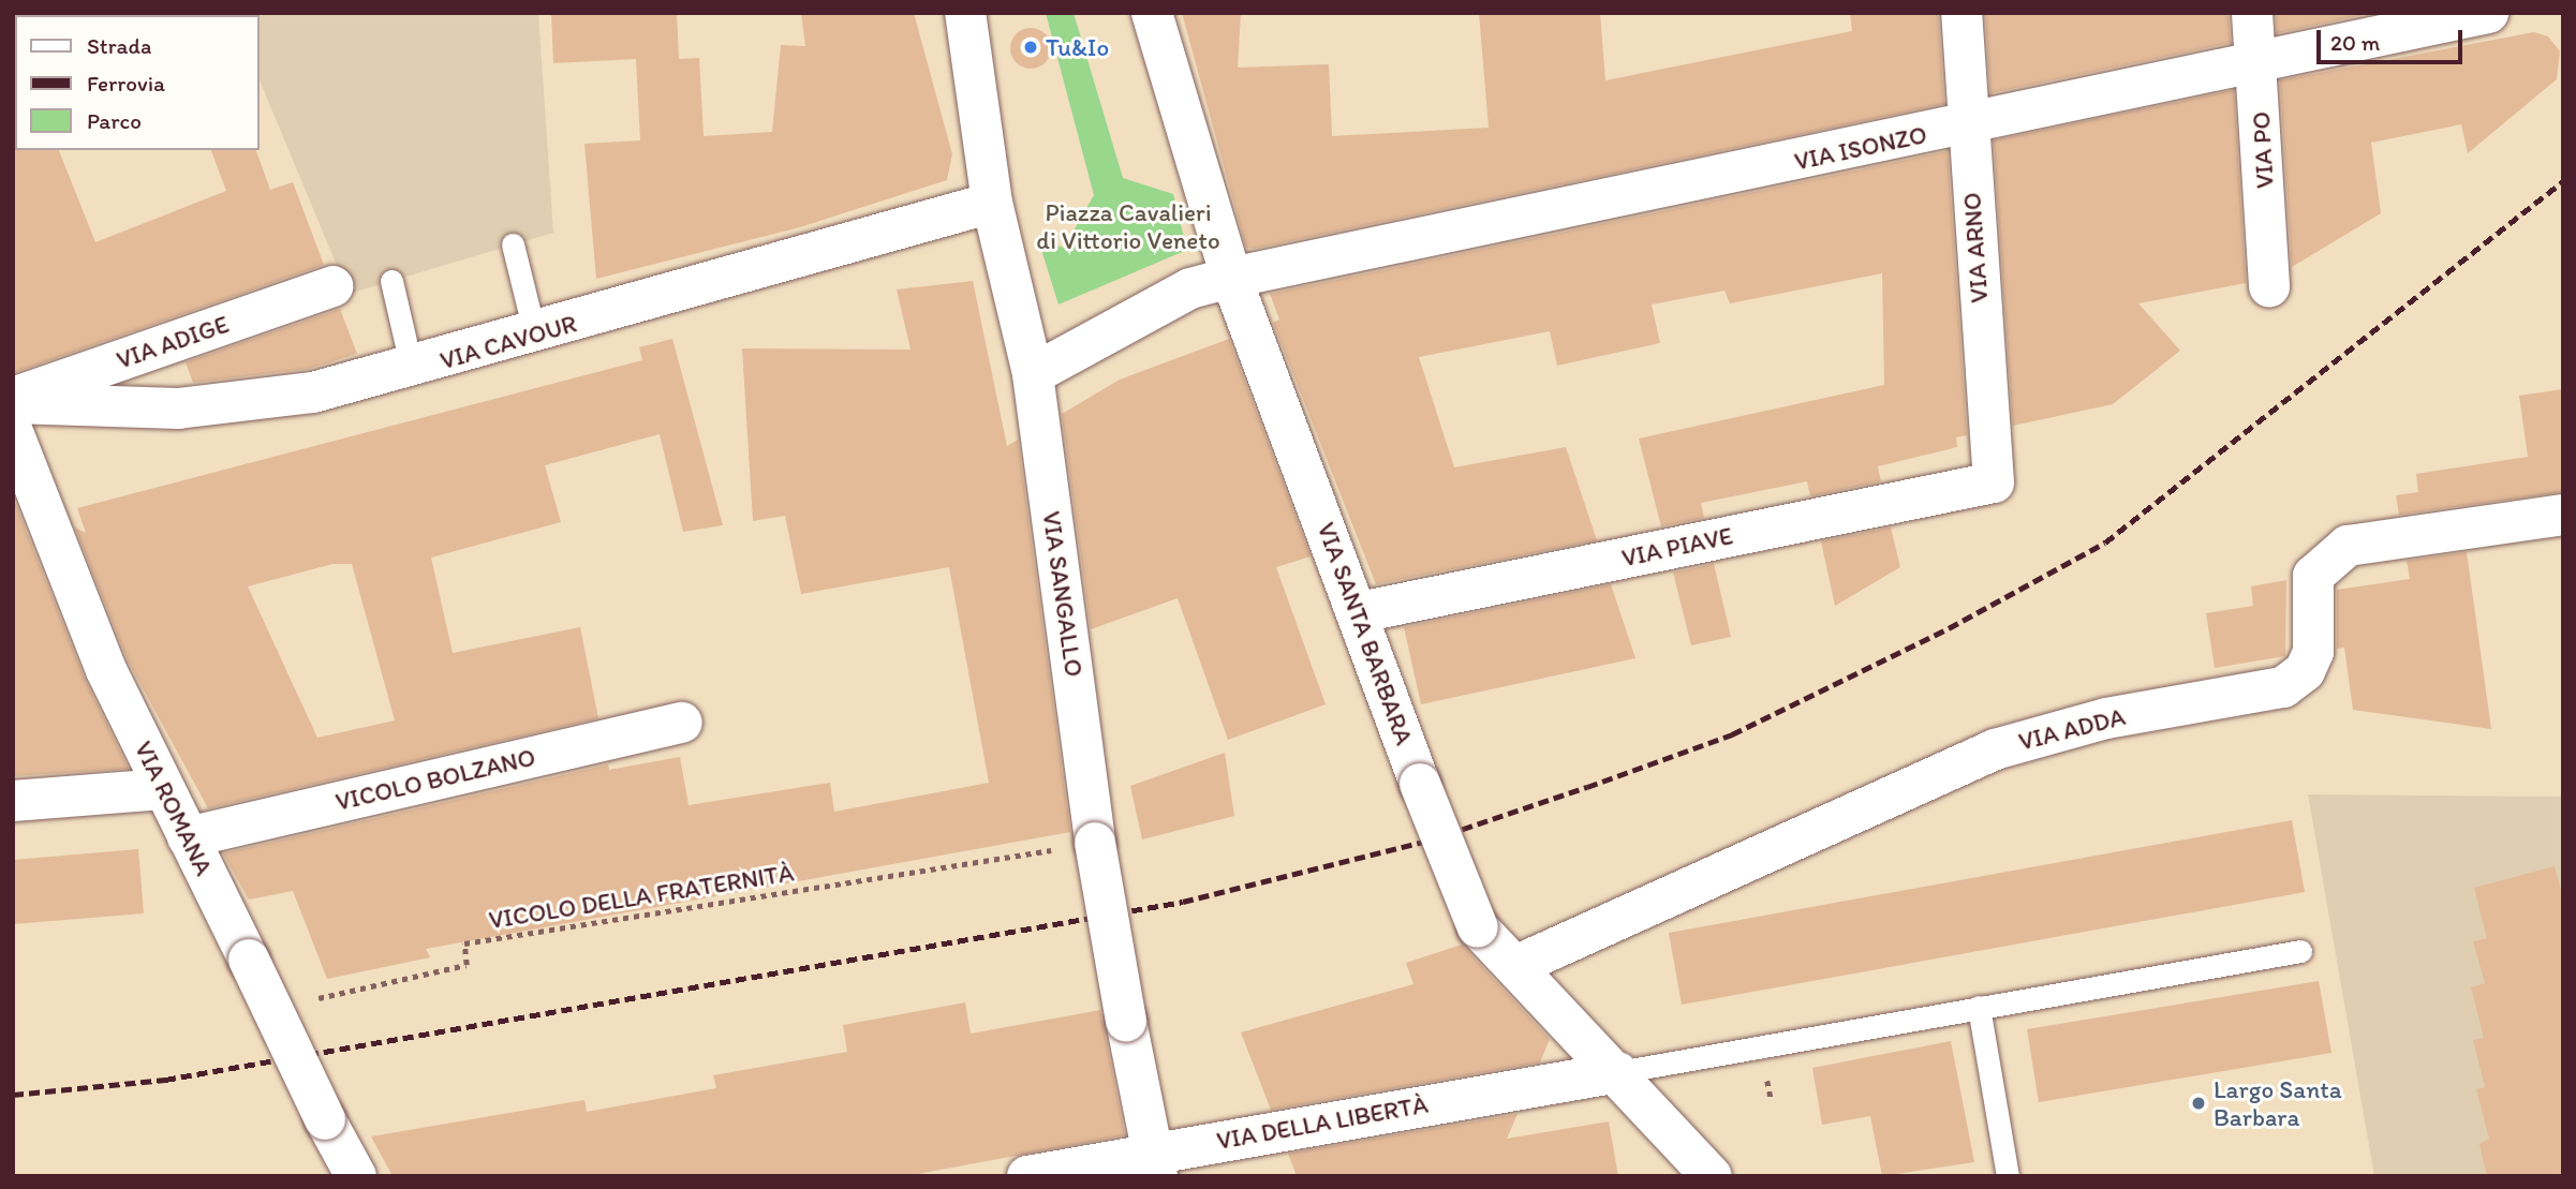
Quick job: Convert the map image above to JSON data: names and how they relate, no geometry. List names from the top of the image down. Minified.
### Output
{"streets":{"street":["VIA ISONZO","VIA PO","VIA ARNO","VIA ADIGE","VIA CAVOUR","VIA PIAVE","VIA SANGALLO","VIA SANTA BARBARA","VIA ADDA","VICOLO BOLZANO","VIA ROMANA","VIA DELLA LIBERTÀ"],"path":["VICOLO DELLA FRATERNITÀ"]},"crossings":[["VIA ISONZO","VIA PO"],["VIA ISONZO","VIA ARNO"],["VIA ISONZO","VIA SANTA BARBARA"],["VIA ARNO","VIA PIAVE"],["VIA ADIGE","VIA CAVOUR"],["VIA CAVOUR","VIA SANGALLO"],["VIA PIAVE","VIA SANTA BARBARA"],["VIA SANGALLO","VICOLO DELLA FRATERNITÀ"],["VIA SANGALLO","VIA DELLA LIBERTÀ"],["VIA SANTA BARBARA","VIA ADDA"],["VIA SANTA BARBARA","VIA DELLA LIBERTÀ"],["VICOLO BOLZANO","VIA ROMANA"]],"parks":["Piazza Cavalieri di Vittorio Veneto"],"places":["Tu&Io","Largo Santa Barbara"],"legend":["Strada","Ferrovia","Parco"],"scale_bar":"20 m"}
